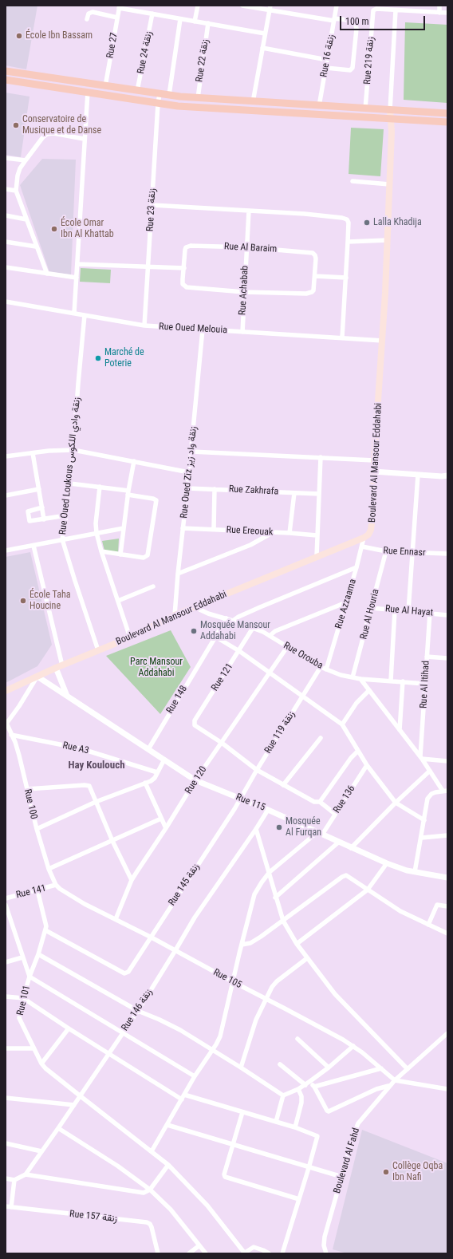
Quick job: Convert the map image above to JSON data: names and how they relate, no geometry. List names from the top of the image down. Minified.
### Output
{"streets":{"main road":["Boulevard Al Mansour Eddahabi"],"street":["Rue 27","Rue 24 زنقة","Rue 16 زنقة","Rue 22 زنقة","Rue 219 زنقة","Rue 23 زنقة","Rue Al Baraim","Rue Achabab","Rue Oued Melouia","Rue Oued Loukous زنقة وادي اللكوس","Rue Oued Ziz زنقة واد زيز","Rue Zakhrafa","Rue Ereouak","Rue Ennasr","Rue Azzaama","Rue Al Hayat","Rue Al Houria","Rue Orouba","Rue 121","Rue Al Itihad","Rue 148","Rue 119 زنقة","Rue A3","Rue 120","Rue 136","Rue 115","Rue 100","Rue 145 زنقة","Rue 141","Rue 105","Rue 101","Rue 146 زنقة","Boulevard Al Fahd","Rue 157 زنقة"]},"crossings":[["Rue 23 زنقة","Rue Oued Melouia"],["Rue Al Baraim","Rue Achabab"],["Rue Achabab","Rue Oued Melouia"],["Rue Oued Melouia","Boulevard Al Mansour Eddahabi"],["Rue Oued Melouia","Rue Oued Loukous زنقة وادي اللكوس"],["Rue Oued Melouia","Rue Oued Ziz زنقة واد زيز"],["Boulevard Al Mansour Eddahabi","Rue Oued Loukous زنقة وادي اللكوس"],["Boulevard Al Mansour Eddahabi","Rue Oued Ziz زنقة واد زيز"],["Boulevard Al Mansour Eddahabi","Rue Azzaama"],["Boulevard Al Mansour Eddahabi","Rue Orouba"],["Boulevard Al Mansour Eddahabi","Rue 115"],["Boulevard Al Mansour Eddahabi","Rue 100"],["Rue Oued Ziz زنقة واد زيز","Rue Zakhrafa"],["Rue Oued Ziz زنقة واد زيز","Rue Ereouak"],["Rue Ennasr","Rue Azzaama"],["Rue Ennasr","Rue Al Houria"],["Rue Azzaama","Rue Orouba"],["Rue Al Hayat","Rue Al Houria"],["Rue Al Hayat","Rue Al Itihad"],["Rue Al Houria","Rue Orouba"],["Rue Orouba","Rue 121"],["Rue Orouba","Rue Al Itihad"],["Rue Orouba","Rue 148"],["Rue Orouba","Rue 119 زنقة"],["Rue Orouba","Rue 120"],["Rue 121","Rue 120"],["Rue 148","Rue 115"],["Rue 119 زنقة","Rue 115"],["Rue 119 زنقة","Rue 145 زنقة"],["Rue A3","Rue 100"],["Rue 120","Rue 115"],["Rue 120","Rue 105"],["Rue 136","Rue 115"],["Rue 136","Rue 105"],["Rue 136","Rue 101"],["Rue 115","Rue 100"],["Rue 115","Rue 145 زنقة"],["Rue 115","Rue 146 زنقة"],["Rue 100","Rue 141"],["Rue 100","Rue 105"],["Rue 145 زنقة","Rue 105"],["Rue 141","Rue 105"],["Rue 105","Rue 146 زنقة"],["Rue 105","Boulevard Al Fahd"],["Rue 101","Rue 146 زنقة"]],"districts":["Hay Koulouch"],"parks":["Parc Mansour Addahabi"],"places":["École Ibn Bassam","Conservatoire de Musique et de Danse","Lalla Khadija","École Omar Ibn Al Khattab","Marché de Poterie","École Taha Houcine","Mosquée Mansour Addahabi","Mosquée Al Furqan","Collège Oqba Ibn Nafi"],"scale_bar":"100 m"}
